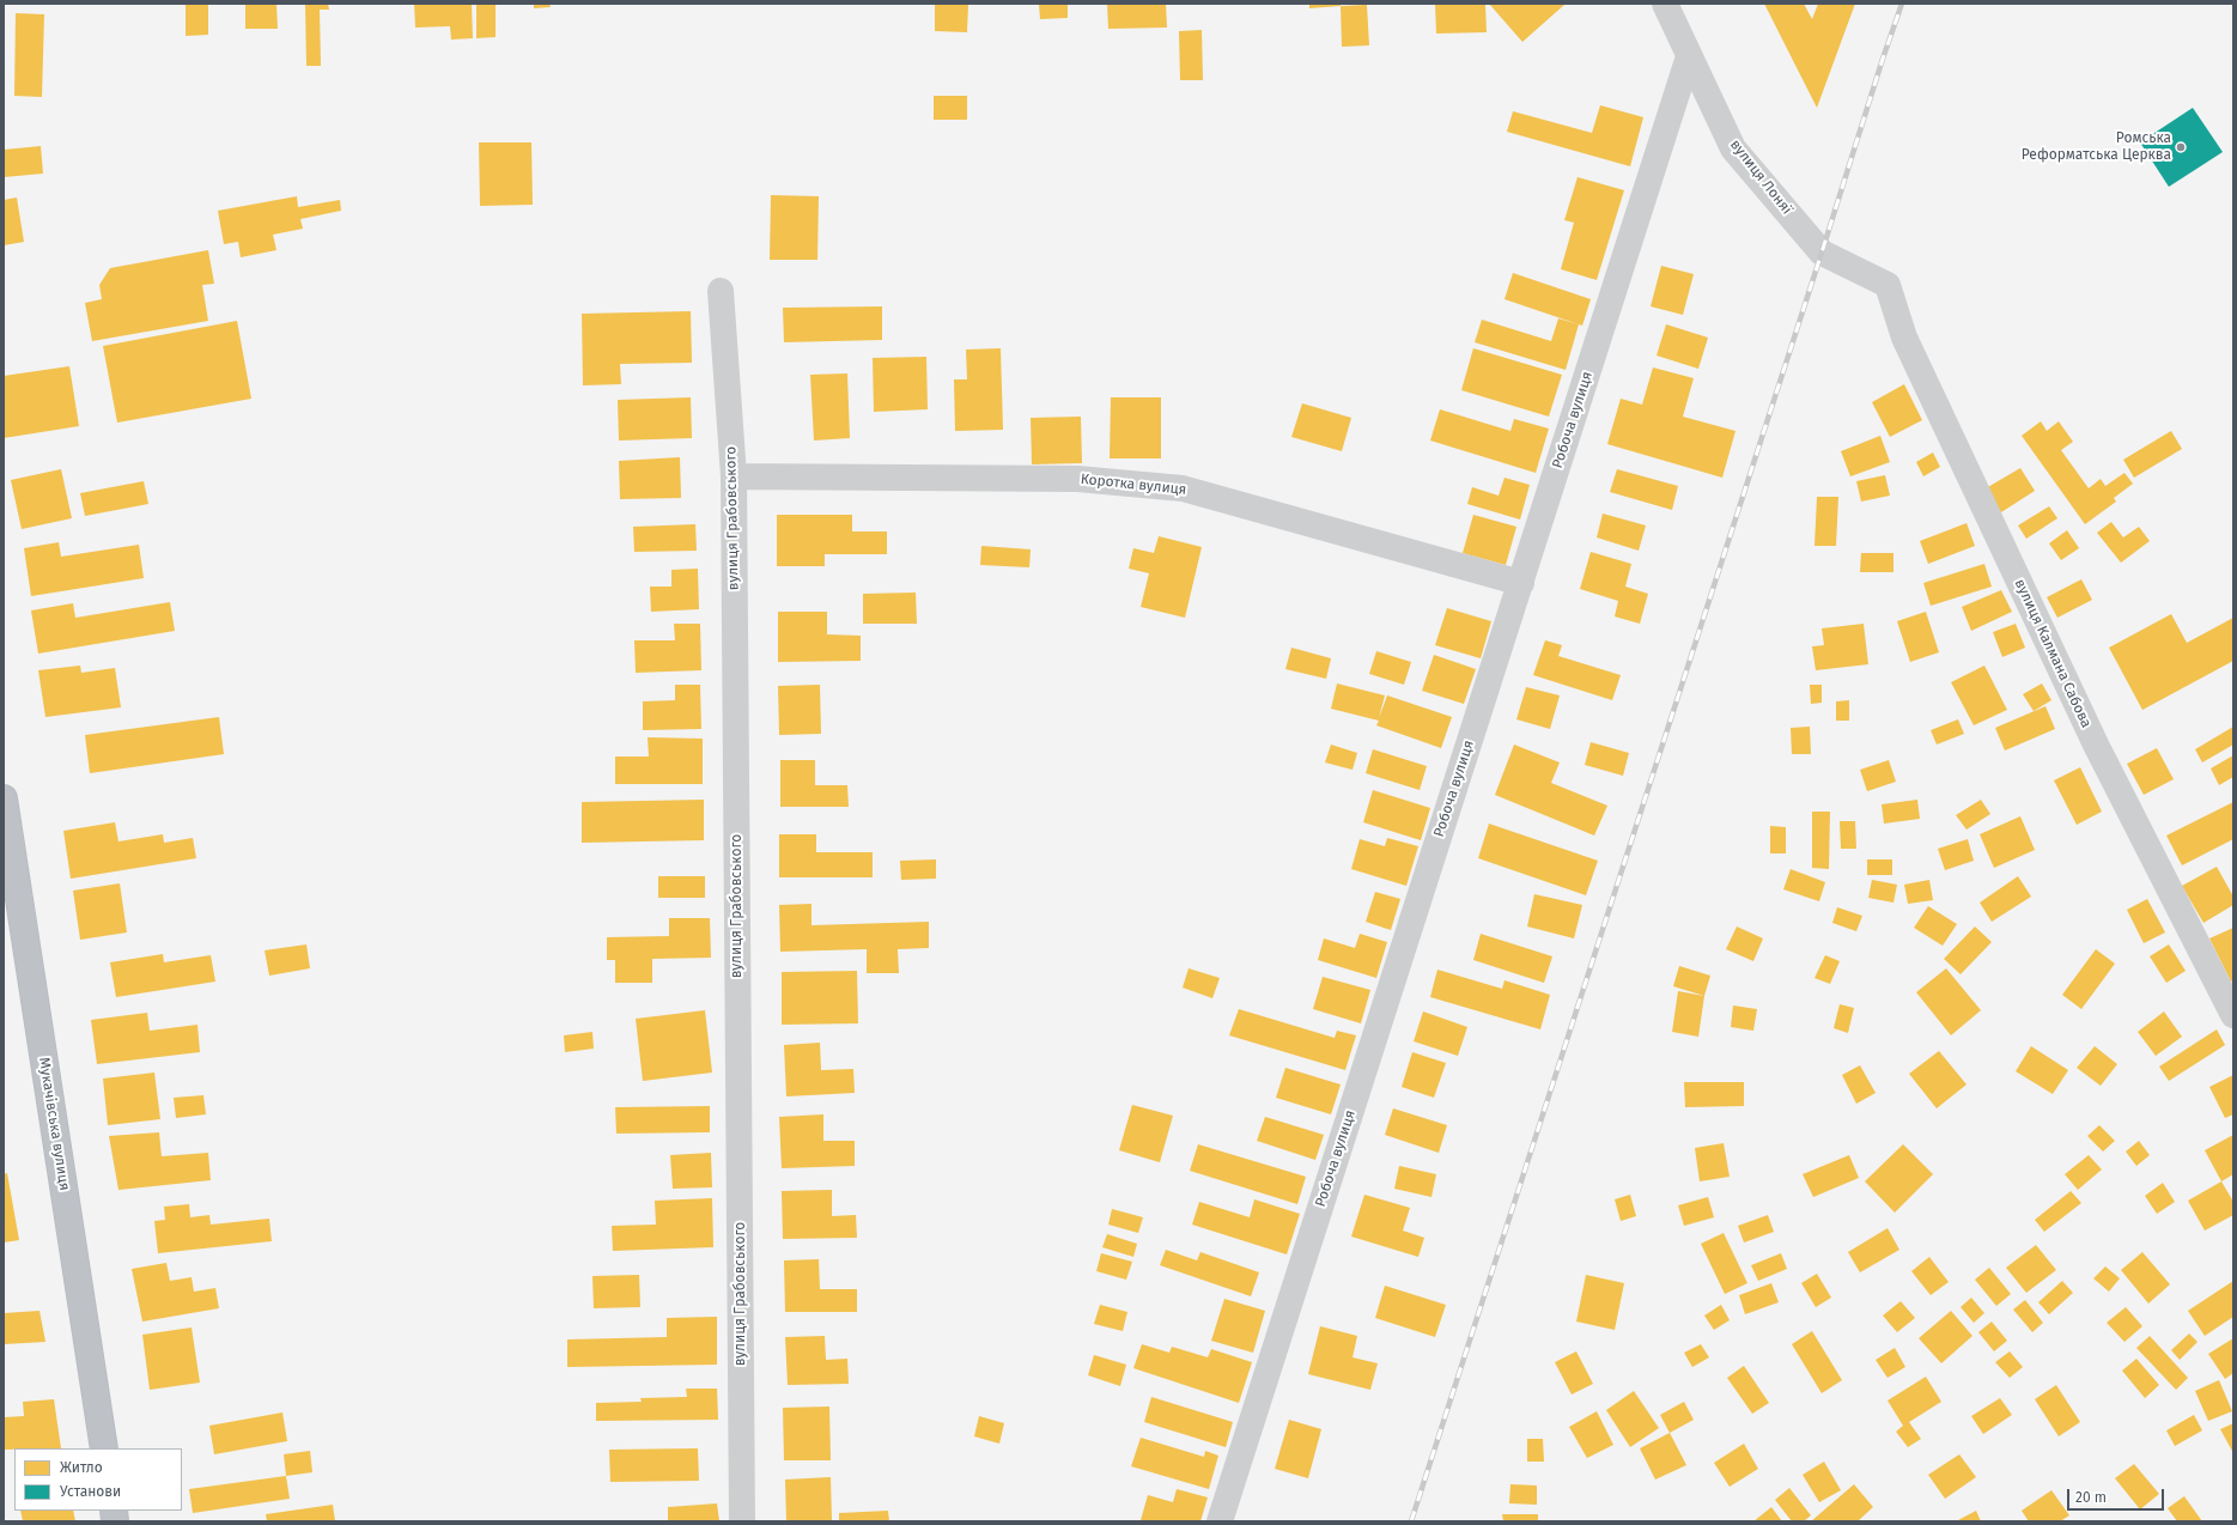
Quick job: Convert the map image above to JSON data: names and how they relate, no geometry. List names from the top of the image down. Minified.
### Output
{"streets":{"highway":["Мукачівська вулиця"],"street":["вулиця Лоняї","Робоча вулиця","Коротка вулиця","вулиця Грабовського","вулиця Калмана Сабова"]},"crossings":[["вулиця Лоняї","Робоча вулиця"],["вулиця Лоняї","вулиця Калмана Сабова"],["Робоча вулиця","Коротка вулиця"],["Коротка вулиця","вулиця Грабовського"]],"places":["Ромська Реформатська Церква"],"legend":["Житло","Установи"],"scale_bar":"20 m"}
